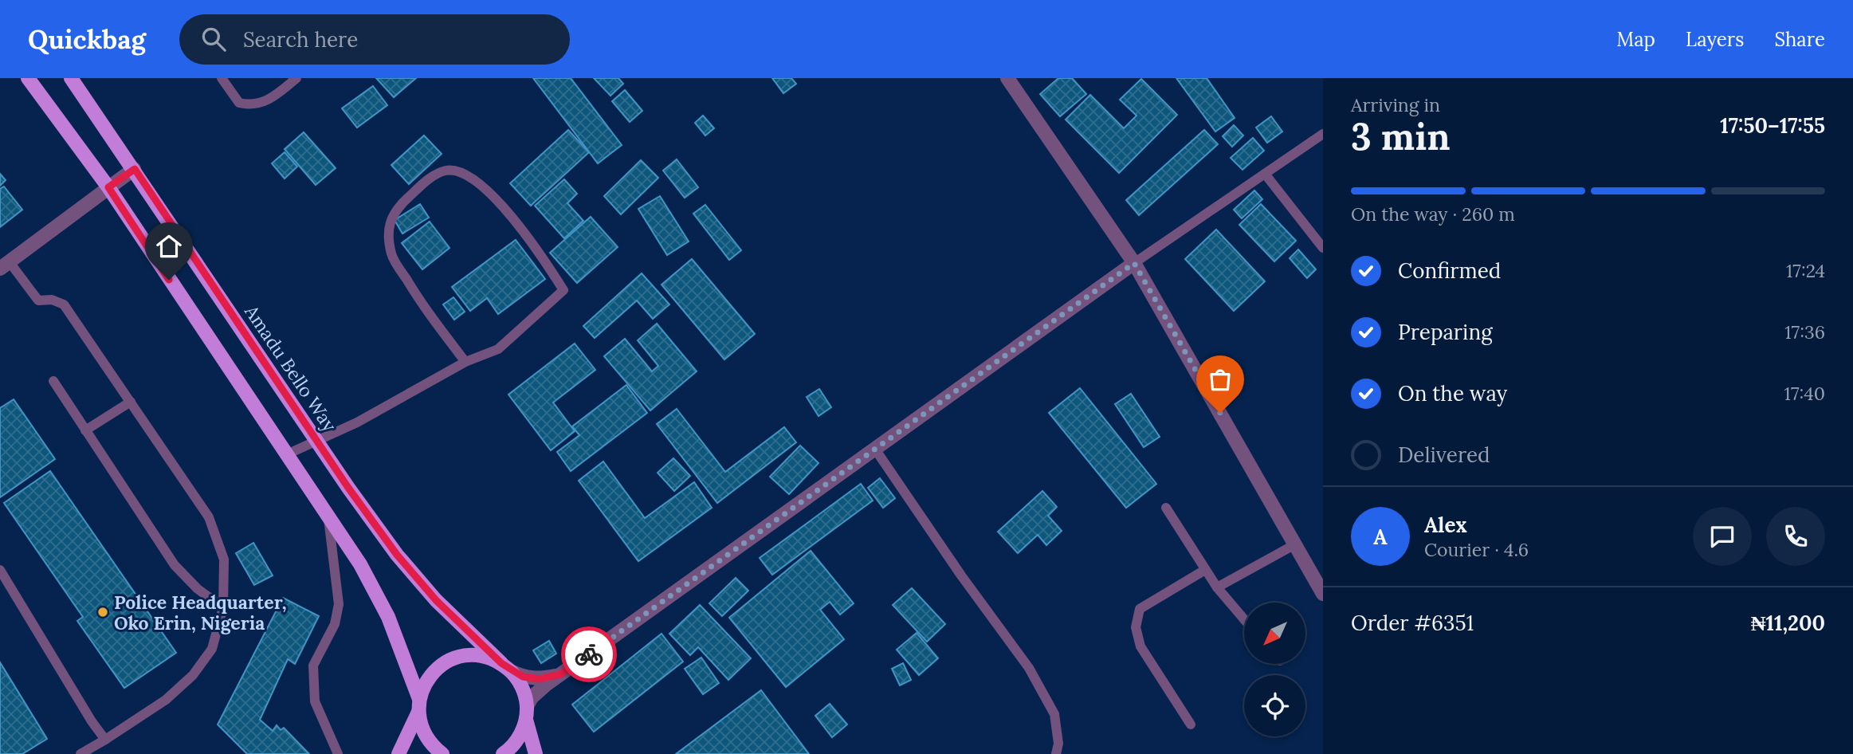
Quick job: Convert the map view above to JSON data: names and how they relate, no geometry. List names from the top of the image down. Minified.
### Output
{"streets":{"main road":["Amadu Bello Way"]},"places":["Police Headquarter, Oko Erin, Nigeria"],"north":"bottom left","page":{"header":"Quickbag","search":"Search here","nav":["Map","Layers","Share"],"heading":["3 min","Arriving in","17:50–17:55"],"panel":["Alex","Courier · 4.6","Order #6351","₦11,200"],"bar":"On the way · 260 m","list":[["Confirmed","17:24"],["Preparing","17:36"],["On the way","17:40"],"Delivered"],"round":"A"}}
